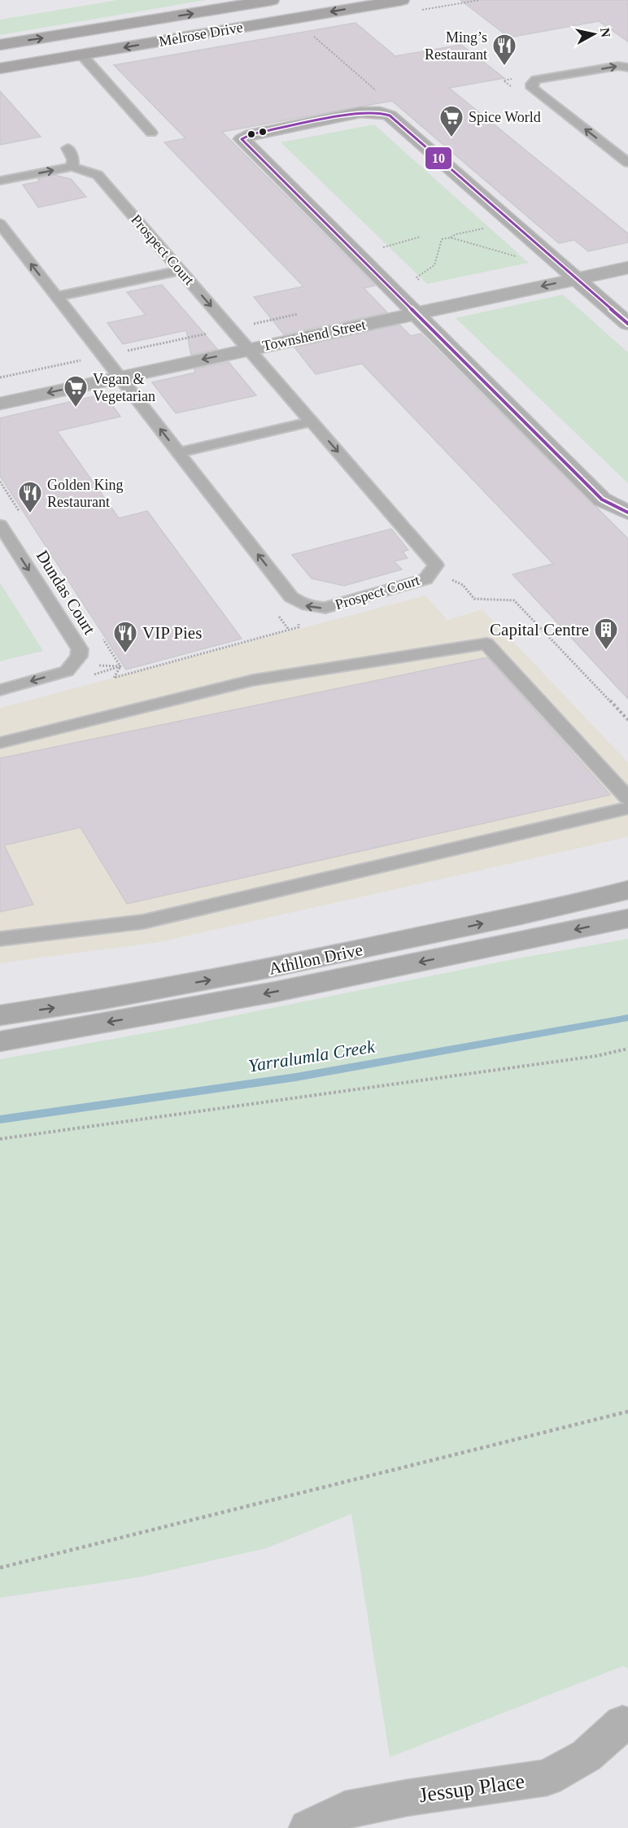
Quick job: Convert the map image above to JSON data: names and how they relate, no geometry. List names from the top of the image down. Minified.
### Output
{"streets":{"main road":["Melrose Drive","Athllon Drive"],"street":["Townshend Street","Jessup Place"],"lane":["Prospect Court","Dundas Court"]},"crossings":[["Prospect Court","Townshend Street"]],"one_way":["Dundas Court"],"water":["Yarralumla Creek"],"places":{"restaurant":["Ming’s Restaurant","Golden King Restaurant","VIP Pies"],"supermarket":["Spice World","Vegan & Vegetarian"],"building":["Capital Centre"]},"lines":["transit line 10"],"north":"right"}
